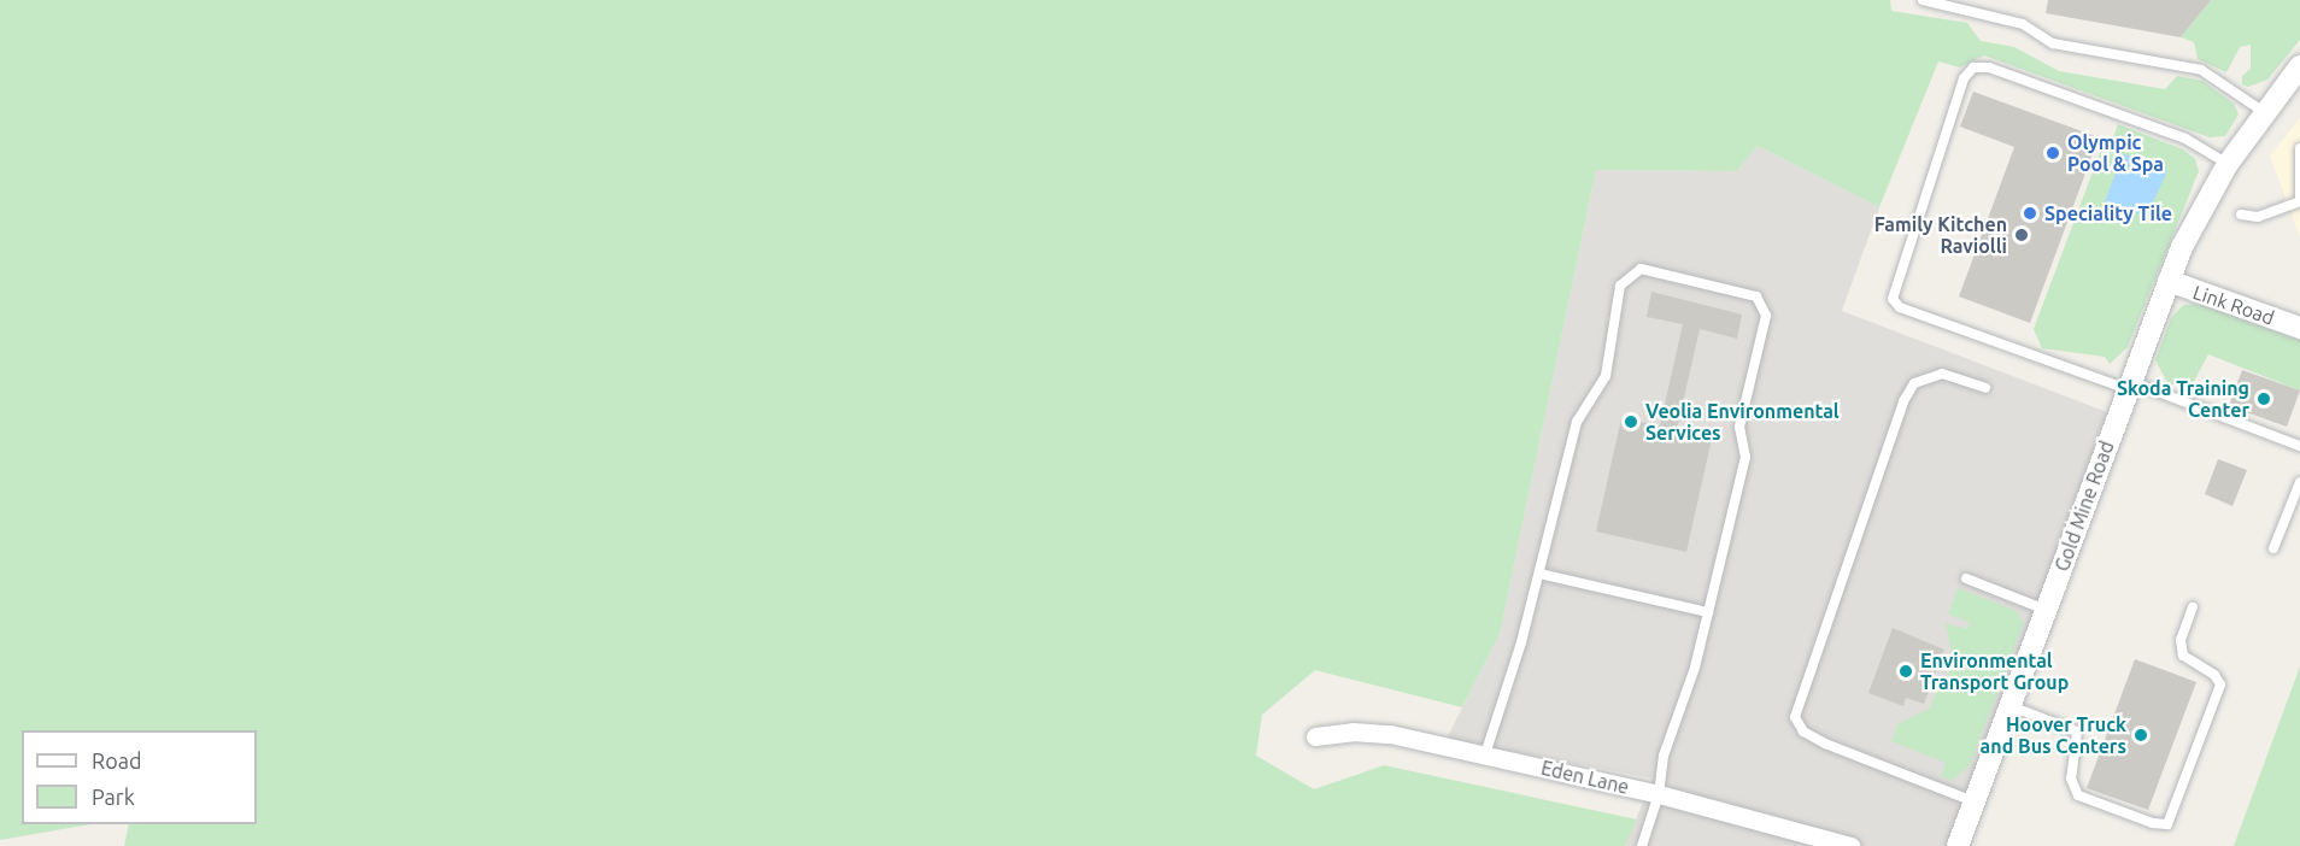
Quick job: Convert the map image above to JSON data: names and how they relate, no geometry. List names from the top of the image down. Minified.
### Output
{"streets":{"street":["Link Road","Gold Mine Road","Eden Lane"]},"crossings":[["Link Road","Gold Mine Road"]],"places":["Olympic Pool & Spa","Speciality Tile","Family Kitchen Raviolli","Skoda Training Center","Veolia Environmental Services","Environmental Transport Group","Hoover Truck and Bus Centers"],"legend":["Road","Park"]}
